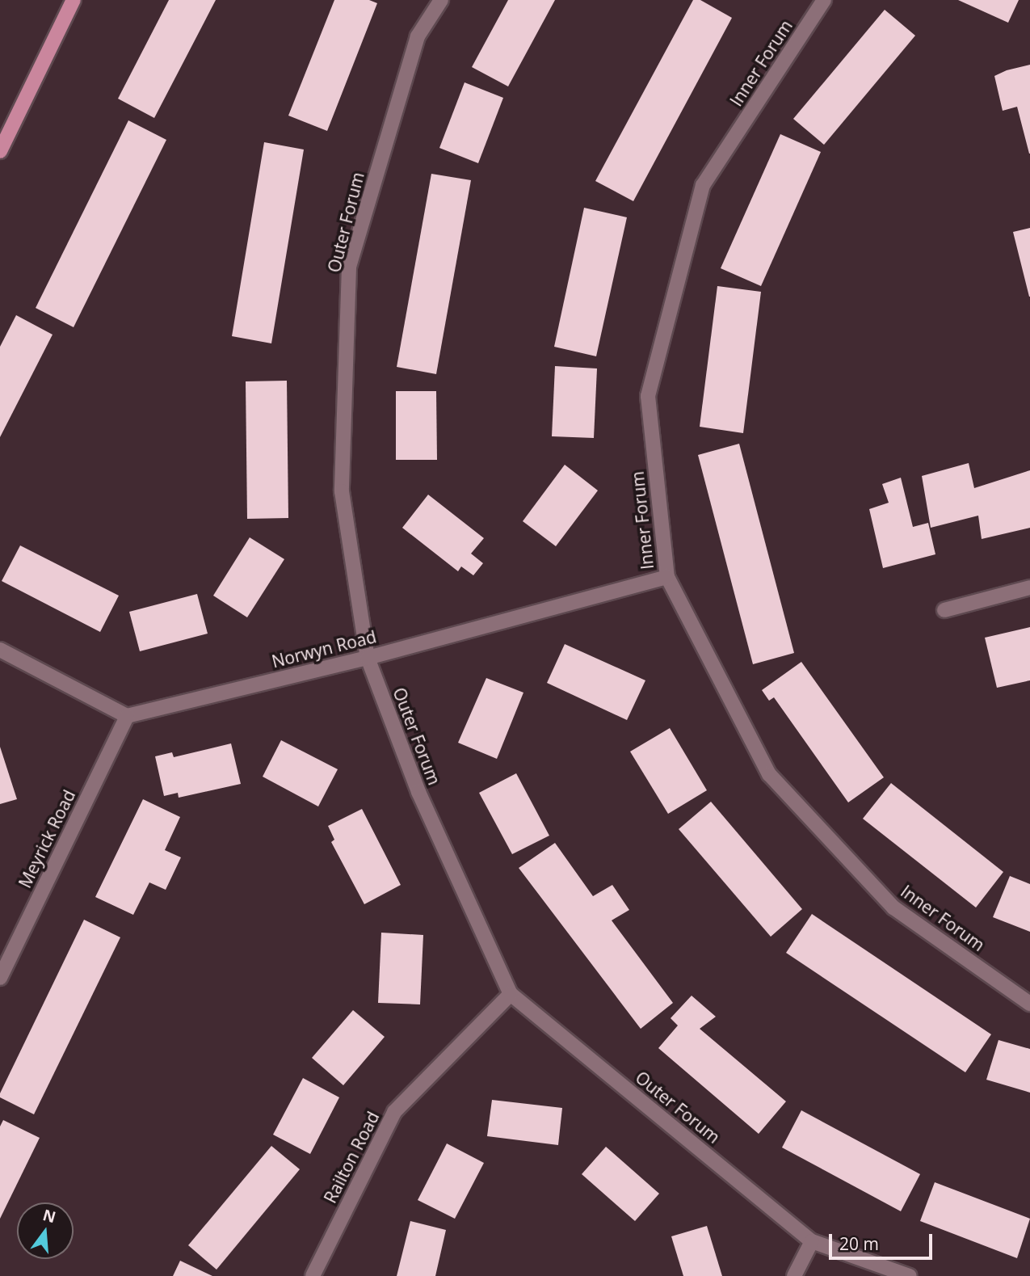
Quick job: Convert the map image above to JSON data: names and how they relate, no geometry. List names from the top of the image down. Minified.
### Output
{"streets":{"street":["Inner Forum","Outer Forum","Norwyn Road","Meyrick Road","Railton Road"]},"crossings":[["Inner Forum","Norwyn Road"],["Outer Forum","Norwyn Road"],["Outer Forum","Railton Road"],["Norwyn Road","Meyrick Road"]],"scale_bar":"20 m","north":"top"}
